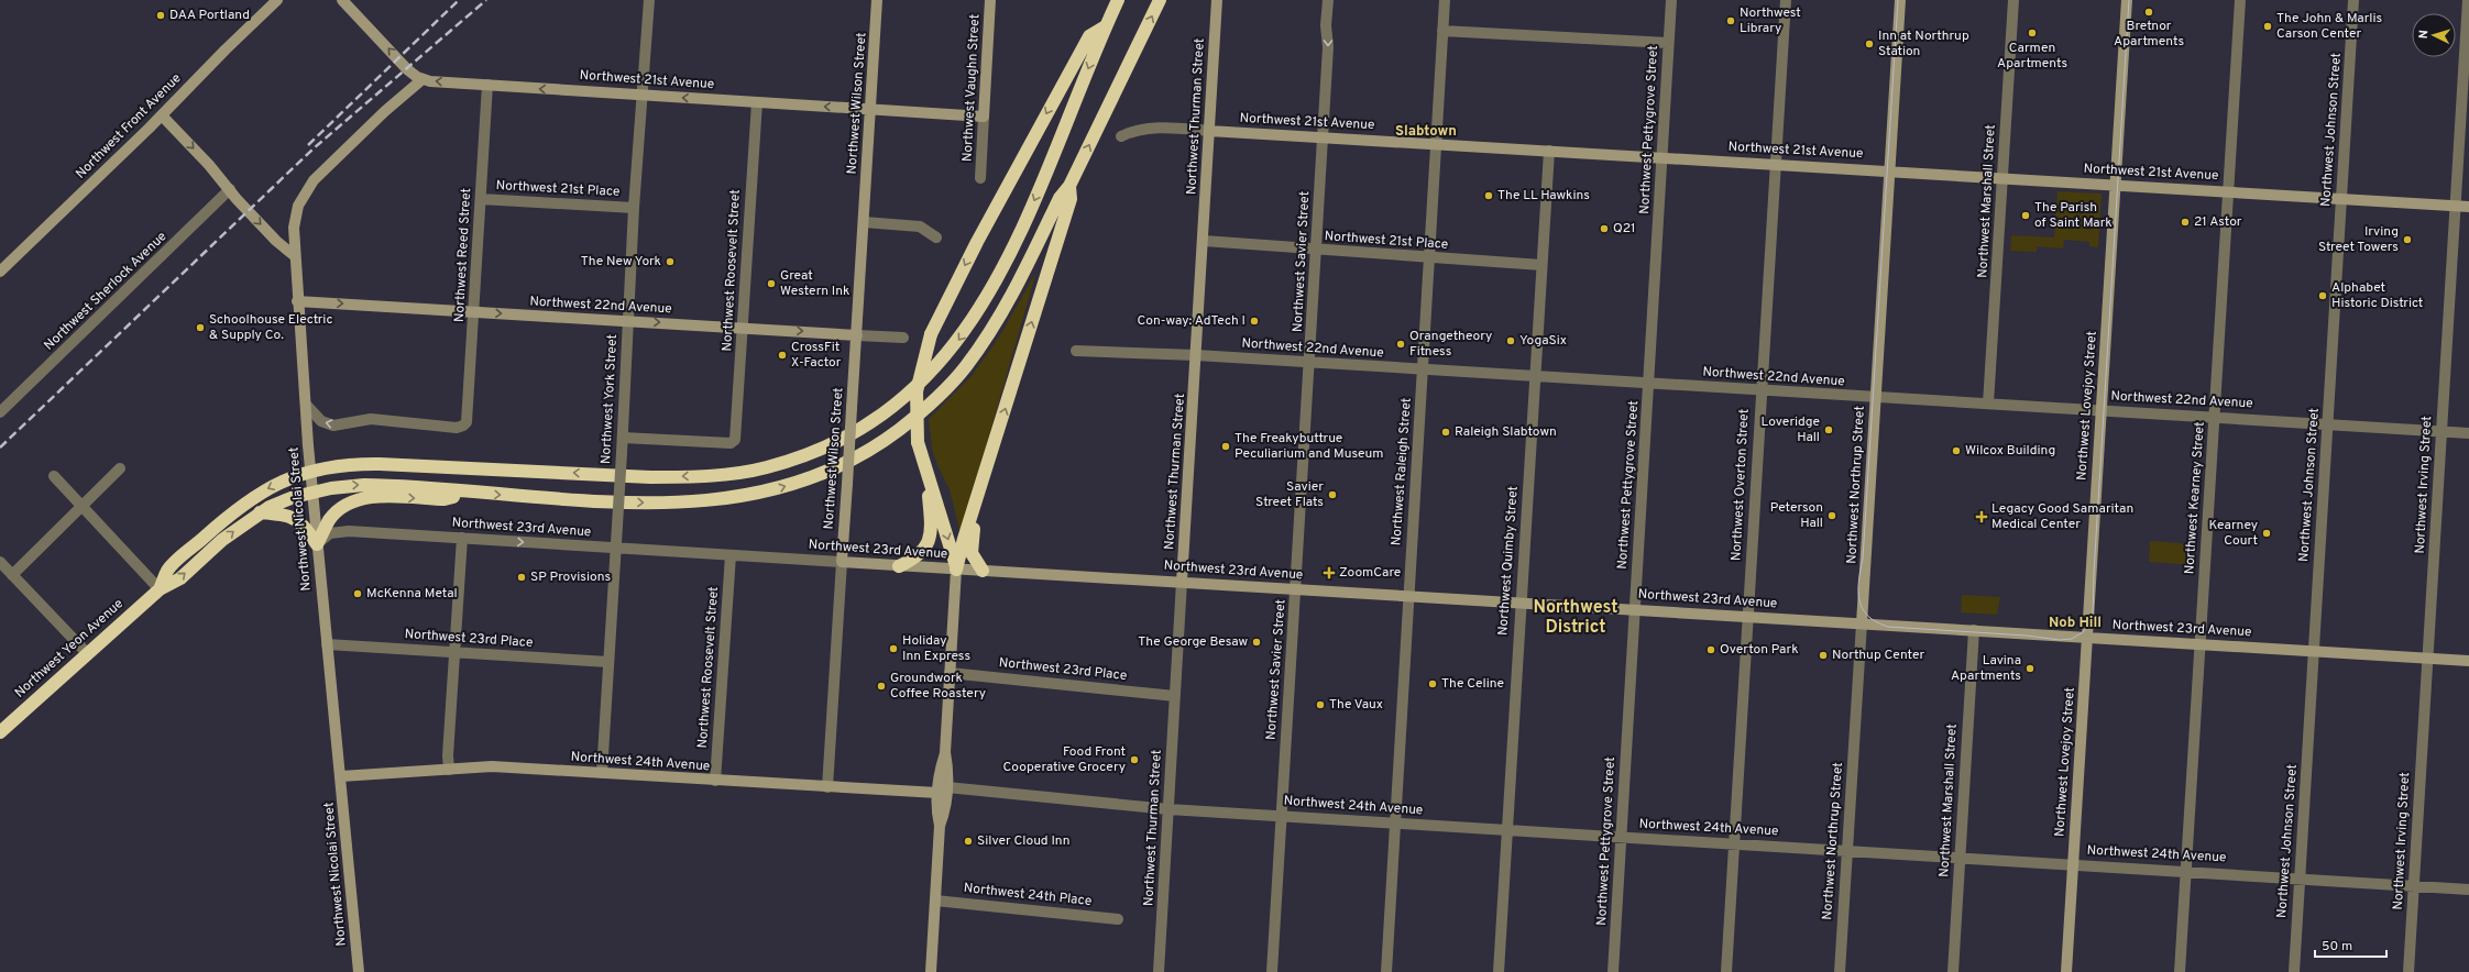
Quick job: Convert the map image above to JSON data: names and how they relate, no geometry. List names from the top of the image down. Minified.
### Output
{"streets":{"highway":["Northwest Yeon Avenue"],"street":["Northwest 21st Avenue","Northwest Vaughn Street","Northwest Wilson Street","Northwest Thurman Street","Northwest Front Avenue","Northwest Pettygrove Street","Northwest Johnson Street","Northwest 21st Place","Northwest Marshall Street","Northwest Reed Street","Northwest Savier Street","Northwest Roosevelt Street","Northwest Sherlock Avenue","Northwest 22nd Avenue","Northwest York Street","Northwest Lovejoy Street","Northwest Raleigh Street","Northwest Overton Street","Northwest Northrup Street","Northwest Irving Street","Northwest Kearney Street","Northwest Nicolai Street","Northwest 23rd Avenue","Northwest Quimby Street","Northwest 23rd Place","Northwest 24th Avenue","Northwest 24th Place"]},"crossings":[["Northwest 21st Avenue","Northwest Vaughn Street"],["Northwest 21st Avenue","Northwest Wilson Street"],["Northwest 21st Avenue","Northwest Thurman Street"],["Northwest 21st Avenue","Northwest Pettygrove Street"],["Northwest 21st Avenue","Northwest Johnson Street"],["Northwest 21st Avenue","Northwest Marshall Street"],["Northwest 21st Avenue","Northwest Reed Street"],["Northwest 21st Avenue","Northwest Savier Street"],["Northwest 21st Avenue","Northwest Roosevelt Street"],["Northwest 21st Avenue","Northwest York Street"],["Northwest 21st Avenue","Northwest Lovejoy Street"],["Northwest 21st Avenue","Northwest Raleigh Street"],["Northwest 21st Avenue","Northwest Overton Street"],["Northwest 21st Avenue","Northwest Northrup Street"],["Northwest 21st Avenue","Northwest Irving Street"],["Northwest 21st Avenue","Northwest Kearney Street"],["Northwest 21st Avenue","Northwest Quimby Street"],["Northwest Wilson Street","Northwest 22nd Avenue"],["Northwest Wilson Street","Northwest 23rd Avenue"],["Northwest Wilson Street","Northwest 24th Avenue"],["Northwest Thurman Street","Northwest 21st Place"],["Northwest Thurman Street","Northwest 22nd Avenue"],["Northwest Thurman Street","Northwest 23rd Avenue"],["Northwest Thurman Street","Northwest 23rd Place"],["Northwest Thurman Street","Northwest 24th Avenue"],["Northwest Pettygrove Street","Northwest 22nd Avenue"],["Northwest Pettygrove Street","Northwest 23rd Avenue"],["Northwest Pettygrove Street","Northwest 24th Avenue"],["Northwest Johnson Street","Northwest 22nd Avenue"],["Northwest Johnson Street","Northwest 23rd Avenue"],["Northwest Johnson Street","Northwest 24th Avenue"],["Northwest 21st Place","Northwest Reed Street"],["Northwest 21st Place","Northwest Savier Street"],["Northwest 21st Place","Northwest York Street"],["Northwest 21st Place","Northwest Raleigh Street"],["Northwest 21st Place","Northwest Quimby Street"],["Northwest Marshall Street","Northwest 22nd Avenue"],["Northwest Marshall Street","Northwest 23rd Avenue"],["Northwest Marshall Street","Northwest 24th Avenue"],["Northwest Reed Street","Northwest 22nd Avenue"],["Northwest Reed Street","Northwest Nicolai Street"],["Northwest Savier Street","Northwest 22nd Avenue"],["Northwest Savier Street","Northwest 23rd Avenue"],["Northwest Savier Street","Northwest 24th Avenue"],["Northwest Roosevelt Street","Northwest 22nd Avenue"],["Northwest Roosevelt Street","Northwest York Street"],["Northwest Roosevelt Street","Northwest 23rd Avenue"],["Northwest Roosevelt Street","Northwest 24th Avenue"],["Northwest 22nd Avenue","Northwest York Street"],["Northwest 22nd Avenue","Northwest Lovejoy Street"],["Northwest 22nd Avenue","Northwest Raleigh Street"],["Northwest 22nd Avenue","Northwest Overton Street"],["Northwest 22nd Avenue","Northwest Northrup Street"],["Northwest 22nd Avenue","Northwest Irving Street"],["Northwest 22nd Avenue","Northwest Kearney Street"],["Northwest 22nd Avenue","Northwest Nicolai Street"],["Northwest 22nd Avenue","Northwest Quimby Street"],["Northwest York Street","Northwest 23rd Avenue"],["Northwest York Street","Northwest 23rd Place"],["Northwest York Street","Northwest 24th Avenue"],["Northwest Lovejoy Street","Northwest 23rd Avenue"],["Northwest Lovejoy Street","Northwest 24th Avenue"],["Northwest Raleigh Street","Northwest 23rd Avenue"],["Northwest Raleigh Street","Northwest 24th Avenue"],["Northwest Overton Street","Northwest 23rd Avenue"],["Northwest Overton Street","Northwest 24th Avenue"],["Northwest Northrup Street","Northwest 23rd Avenue"],["Northwest Northrup Street","Northwest 24th Avenue"],["Northwest Irving Street","Northwest 23rd Avenue"],["Northwest Irving Street","Northwest 24th Avenue"],["Northwest Kearney Street","Northwest 23rd Avenue"],["Northwest Kearney Street","Northwest 24th Avenue"],["Northwest Nicolai Street","Northwest 23rd Avenue"],["Northwest Nicolai Street","Northwest 23rd Place"],["Northwest Nicolai Street","Northwest Yeon Avenue"],["Northwest Nicolai Street","Northwest 24th Avenue"],["Northwest 23rd Avenue","Northwest Quimby Street"],["Northwest Quimby Street","Northwest 24th Avenue"]],"districts":["Slabtown","Northwest District","Nob Hill"],"places":{"other":["Bretnor Apartments","DAA Portland","Northwest Library","The John & Marlis Carson Center","Carmen Apartments","Inn at Northrup Station","The LL Hawkins","The Parish of Saint Mark","21 Astor","Q21","Irving Street Towers","The New York","Great Western Ink","Alphabet Historic District","Con-way: AdTech I","Schoolhouse Electric & Supply Co.","YogaSix","Orangetheory Fitness","CrossFit X-Factor","Loveridge Hall","Raleigh Slabtown","The Freakybuttrue Peculiarium and Museum","Wilcox Building","Savier Street Flats","Peterson Hall","Kearney Court","SP Provisions","McKenna Metal","The George Besaw","Holiday Inn Express","Overton Park","Northup Center","Lavina Apartments","The Celine","Groundwork Coffee Roastery","The Vaux","Food Front Cooperative Grocery","Silver Cloud Inn"],"health":["Legacy Good Samaritan Medical Center","ZoomCare"]},"scale_bar":"50 m","north":"left"}
